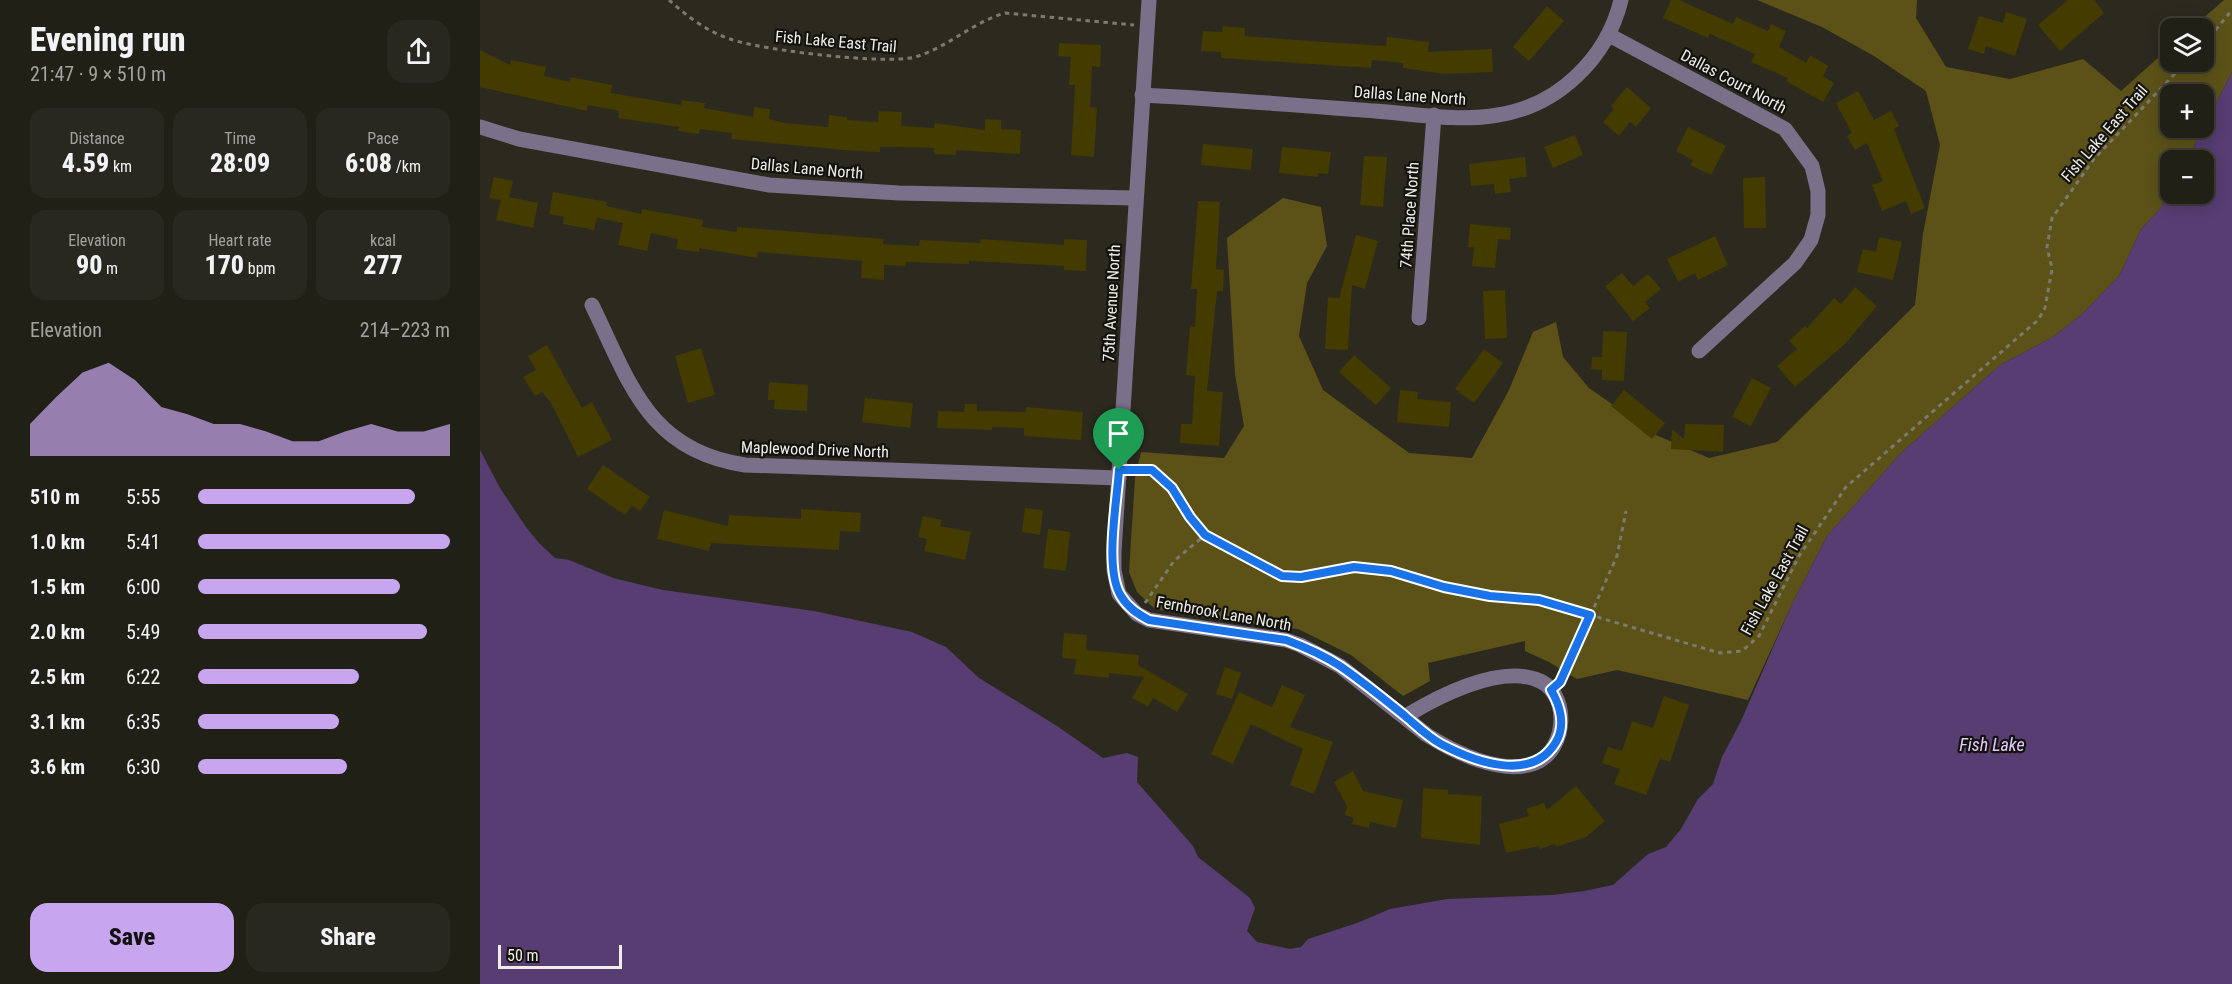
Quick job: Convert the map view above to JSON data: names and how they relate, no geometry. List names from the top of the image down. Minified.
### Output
{"streets":{"street":["Dallas Court North","Dallas Lane North","74th Place North","75th Avenue North","Maplewood Drive North","Fernbrook Lane North"],"path":["Fish Lake East Trail"]},"crossings":[["Fish Lake East Trail","75th Avenue North"],["Fish Lake East Trail","Maplewood Drive North"],["Dallas Court North","Dallas Lane North"],["Dallas Lane North","74th Place North"],["Dallas Lane North","75th Avenue North"],["75th Avenue North","Maplewood Drive North"],["75th Avenue North","Fernbrook Lane North"]],"water":["Fish Lake"],"scale_bar":"50 m","page":{"heading":["Evening run","21:47 · 9 × 510 m"],"map_buttons":["+","−"],"stats":[["Distance","4.59 km"],["Time","28:09"],["Pace","6:08 /km"],["Elevation","90 m"],["Heart rate","170 bpm"],["kcal","277"]],"chart":["Elevation","214–223 m"],"list":[{"name":"510 m","note":"5:55"},{"name":"1.0 km","note":"5:41"},{"name":"1.5 km","note":"6:00"},{"name":"2.0 km","note":"5:49"},{"name":"2.5 km","note":"6:22"},{"name":"3.1 km","note":"6:35"},{"name":"3.6 km","note":"6:30"}],"buttons":["Save","Share"],"scale":"50 m"}}
